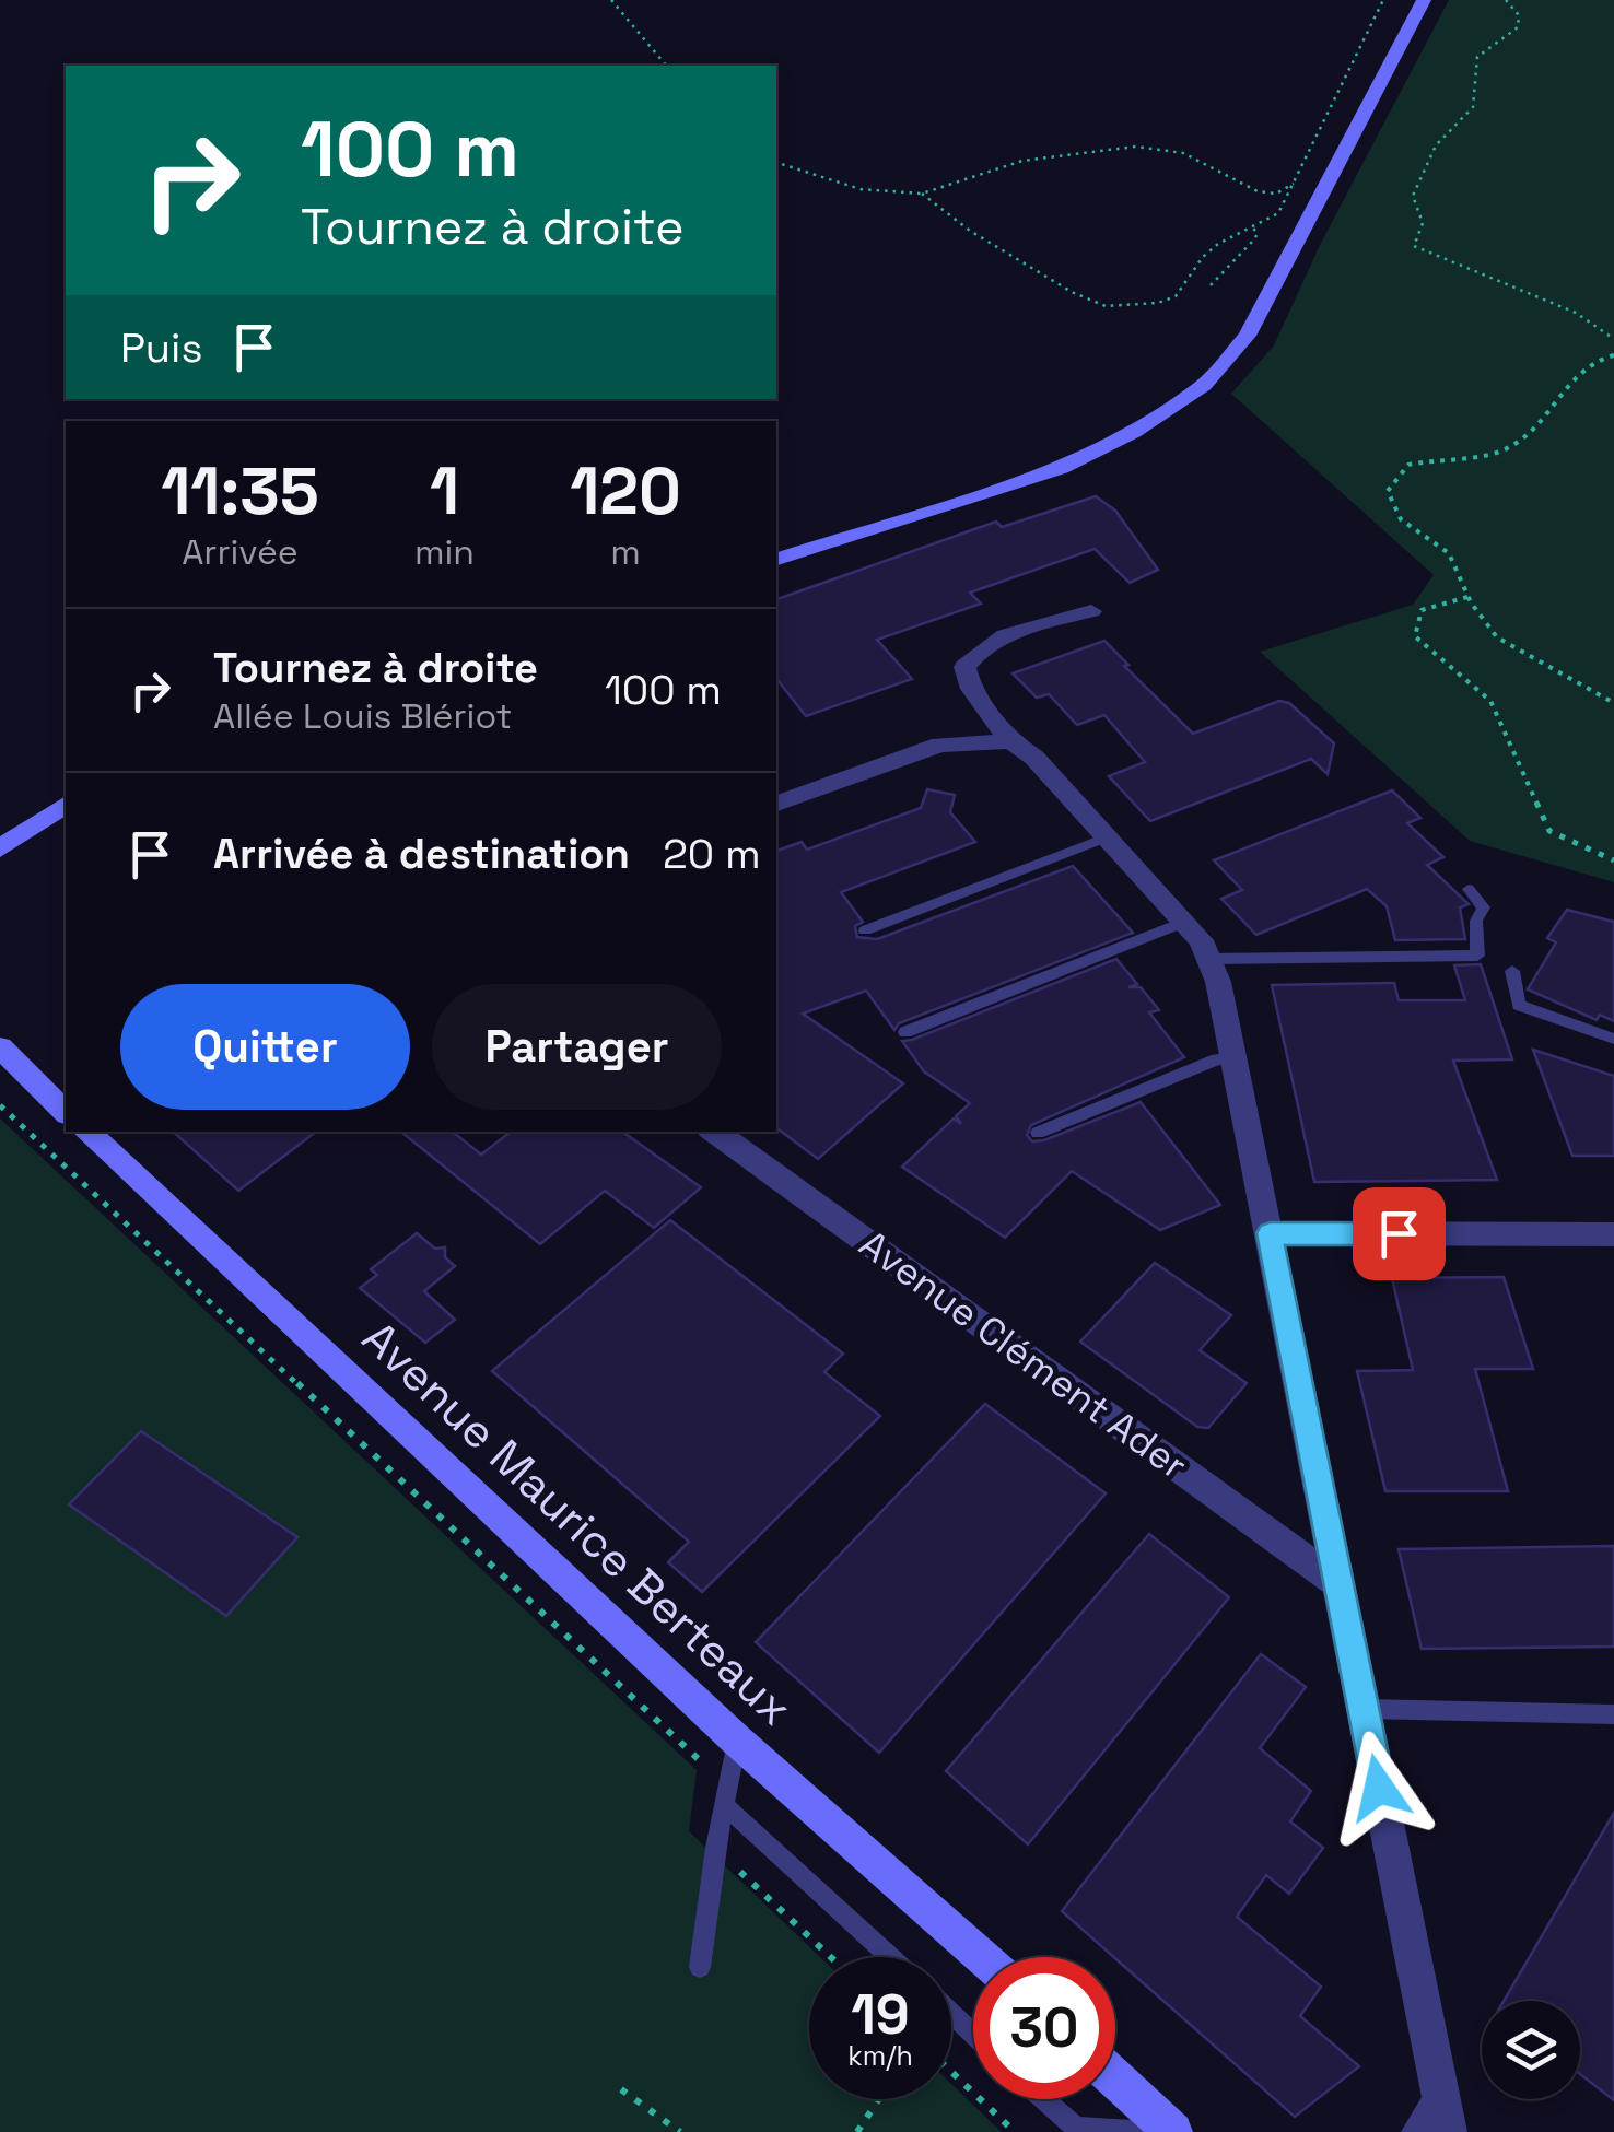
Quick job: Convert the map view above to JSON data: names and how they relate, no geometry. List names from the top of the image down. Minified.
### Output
{"streets":{"main road":["Avenue Maurice Berteaux"],"street":["Avenue Clément Ader"]},"page":{"turn":["100 m","Tournez à droite"],"then":"Puis","eta":["11:35","Arrivée","1","min","120","m"],"list":[{"name":"Tournez à droite","note":"Allée Louis Blériot","value":"100 m"},{"name":"Arrivée à destination","value":"20 m"}],"buttons":["Quitter","Partager"],"speed":"19 km/h","limit":"30"}}
